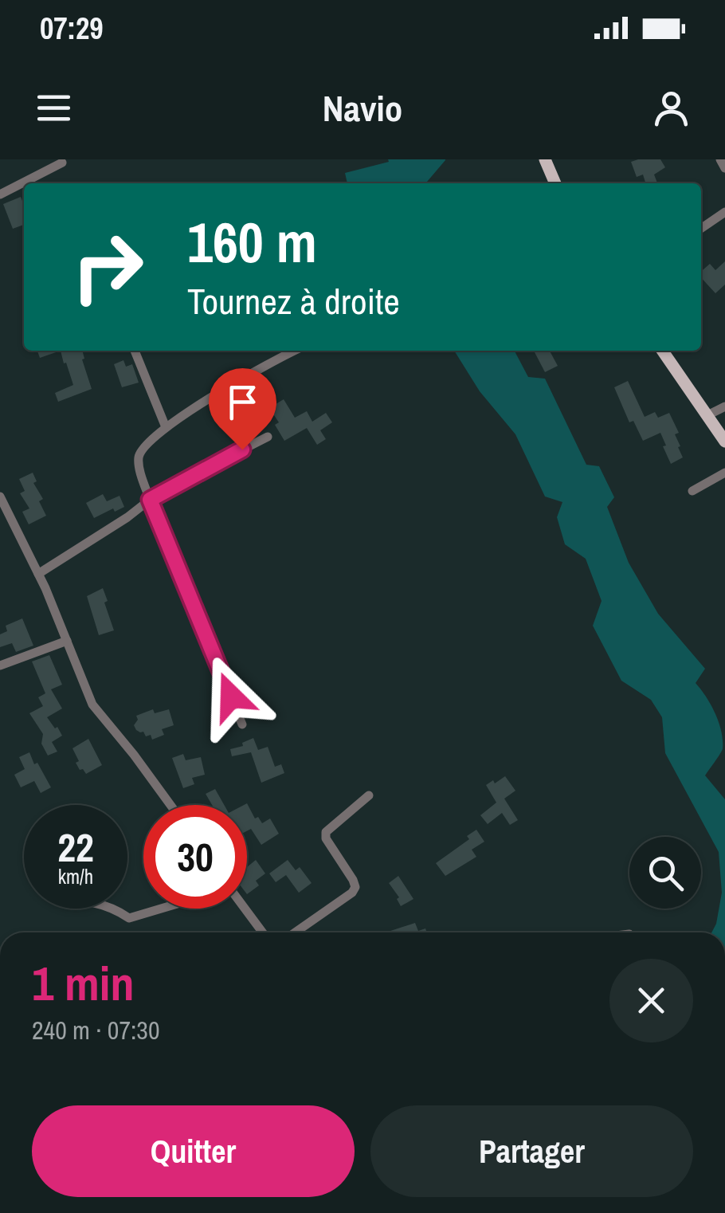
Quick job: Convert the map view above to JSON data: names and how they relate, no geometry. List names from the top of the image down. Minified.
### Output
{"page":{"status":"07:29","header":"Navio","turn":["160 m","Tournez à droite"],"speed":"22 km/h","limit":"30","heading":["1 min","240 m · 07:30"],"buttons":["Quitter","Partager"]}}
